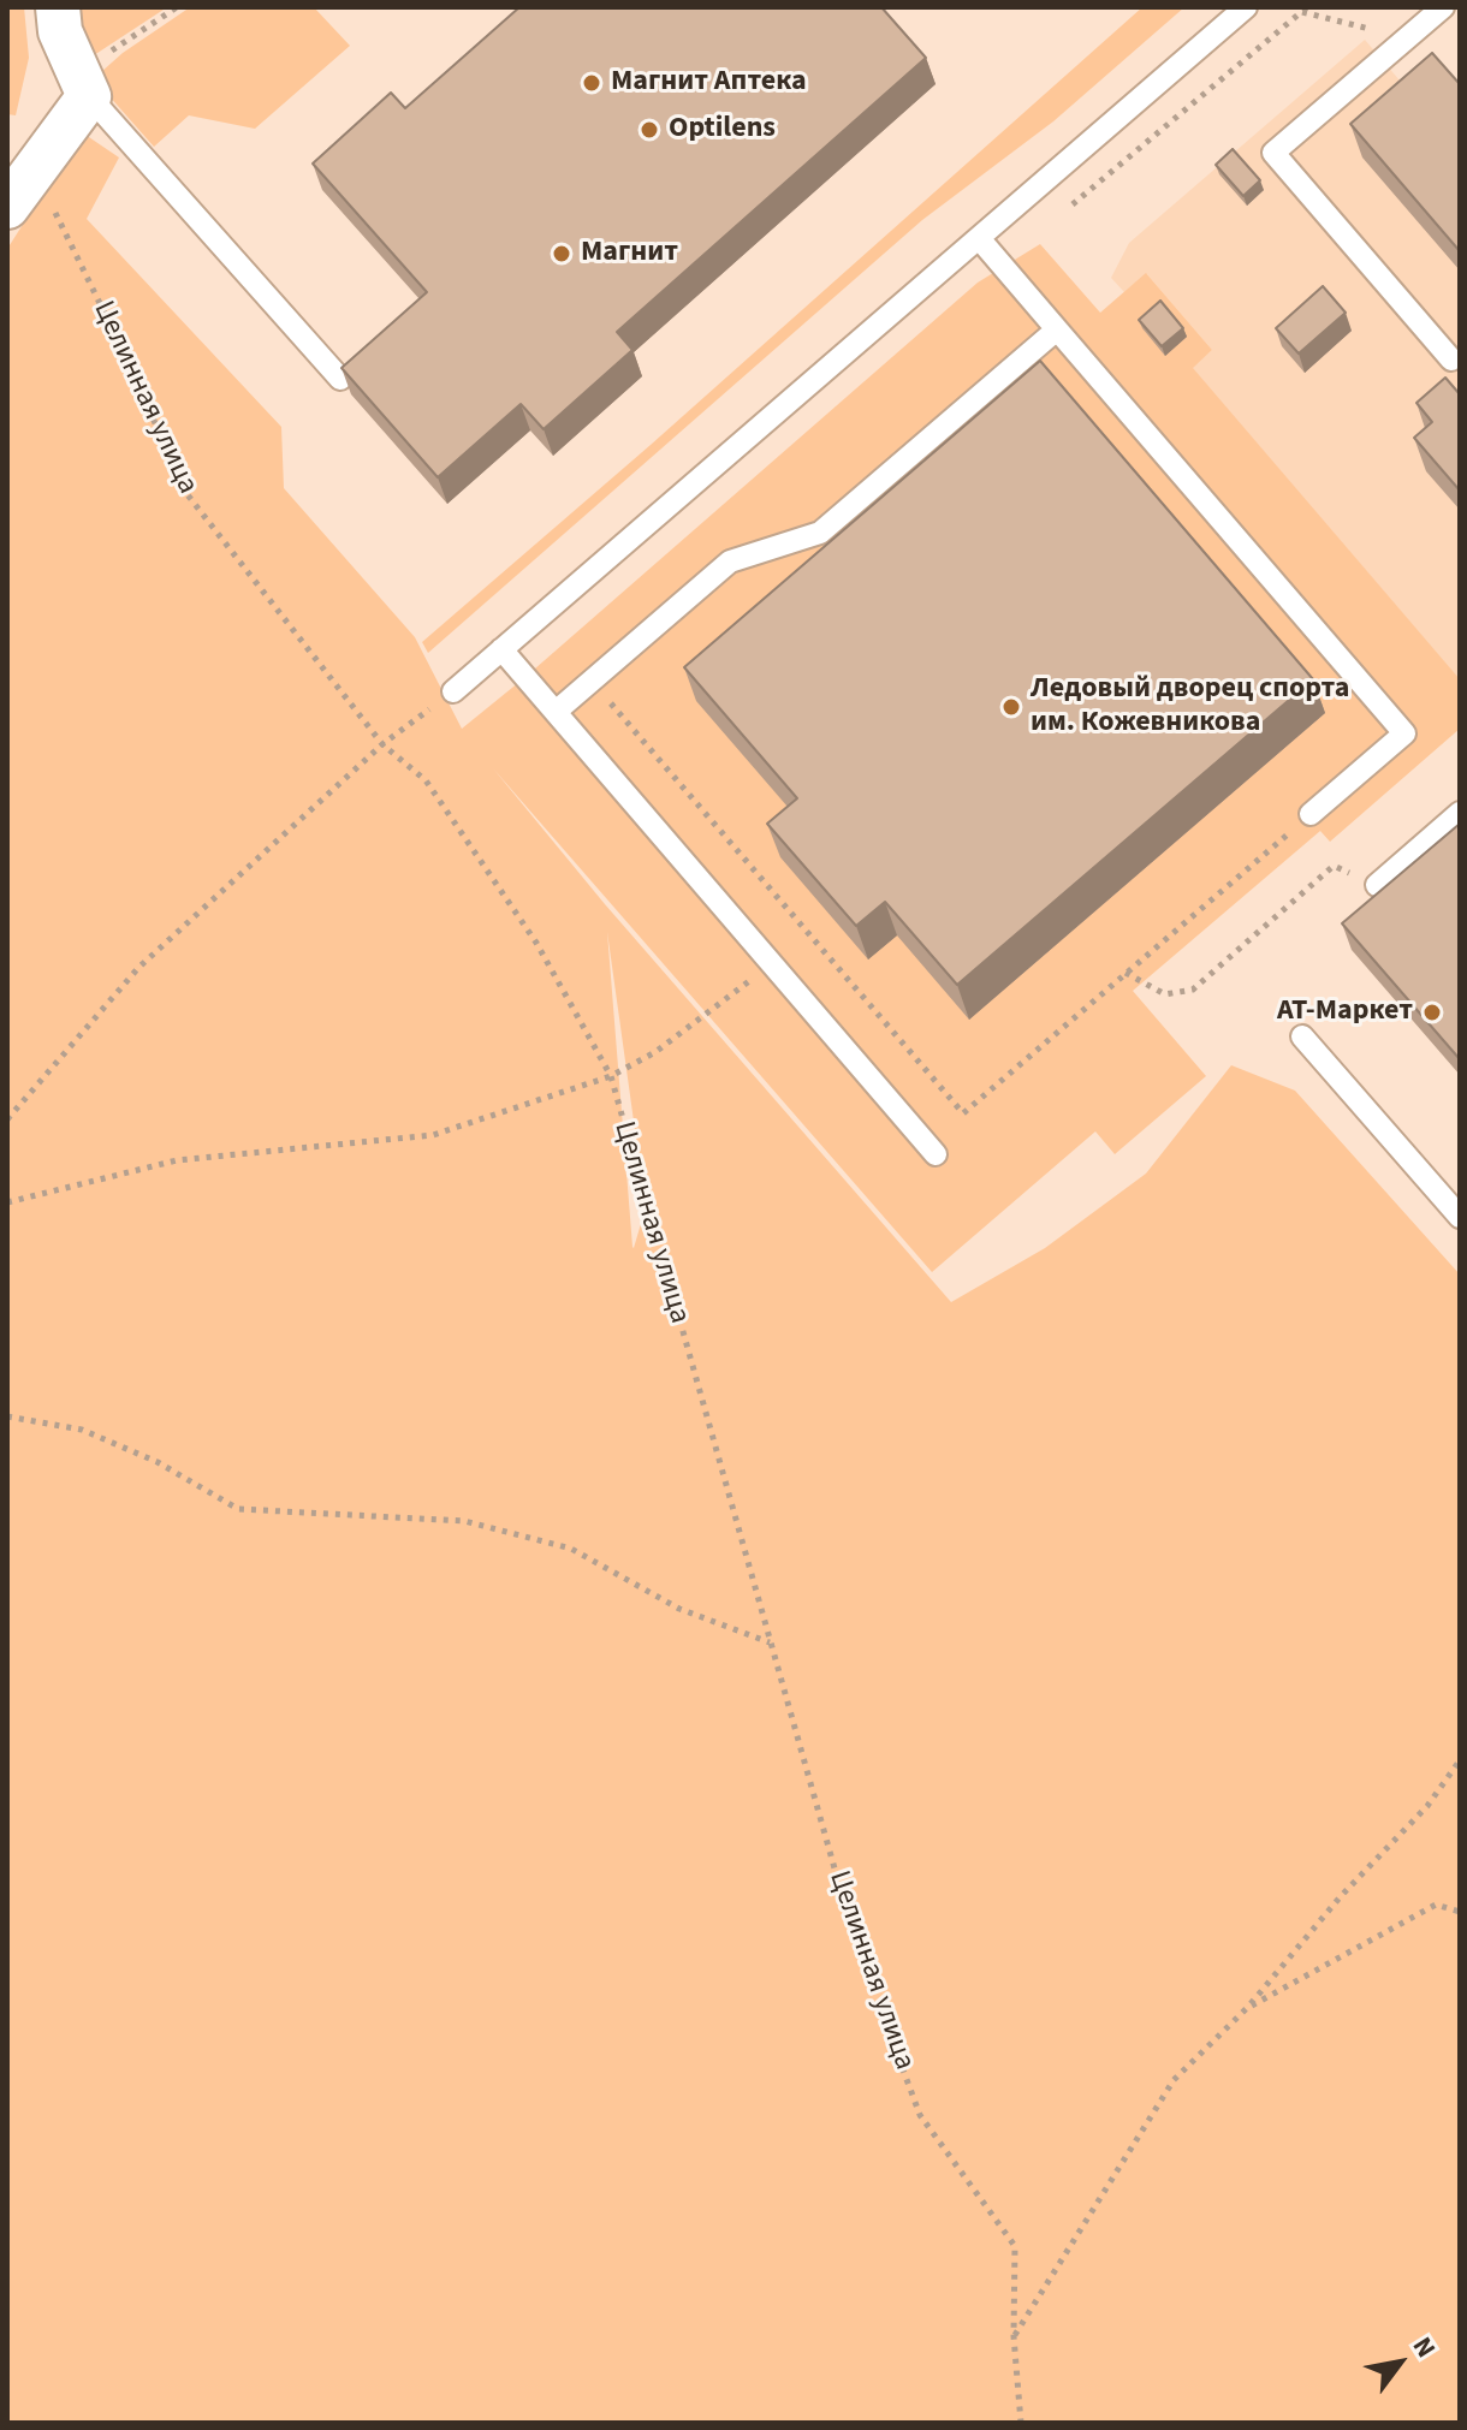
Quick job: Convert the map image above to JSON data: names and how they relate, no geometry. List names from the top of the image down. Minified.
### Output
{"streets":{"path":["Целинная улица"]},"places":["Магнит Аптека","Optilens","Магнит","Ледовый дворец спорта им. Кожевникова","АТ-Маркет"],"north":"top right"}
